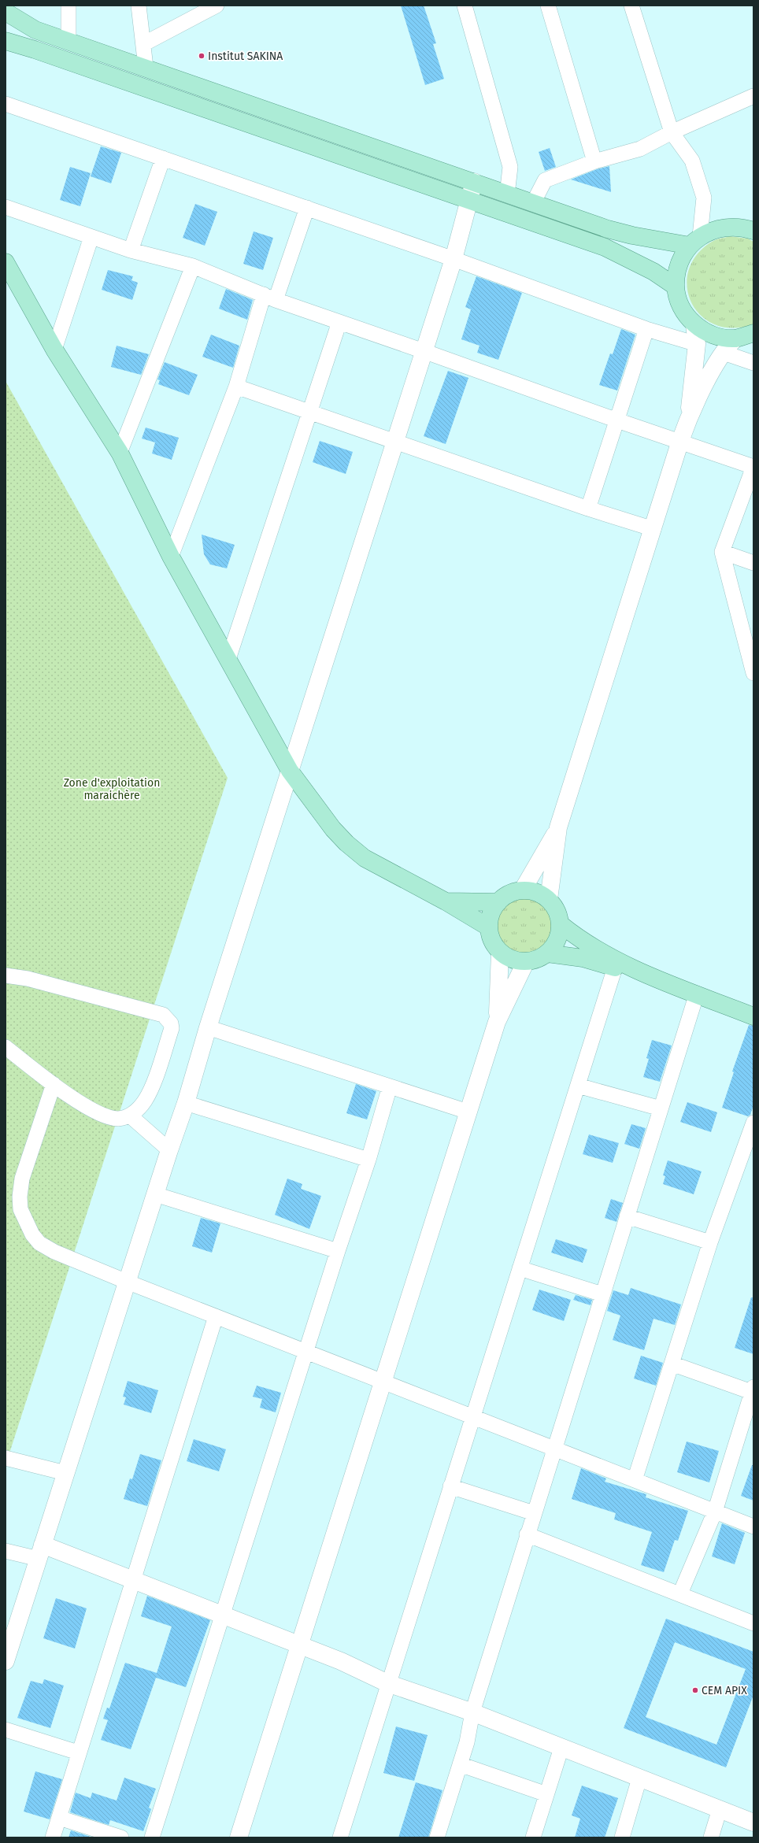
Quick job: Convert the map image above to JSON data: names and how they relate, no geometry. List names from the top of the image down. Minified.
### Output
{"parks":["Zone d'exploitation maraichère"],"places":["Institut SAKINA","CEM APIX"]}
